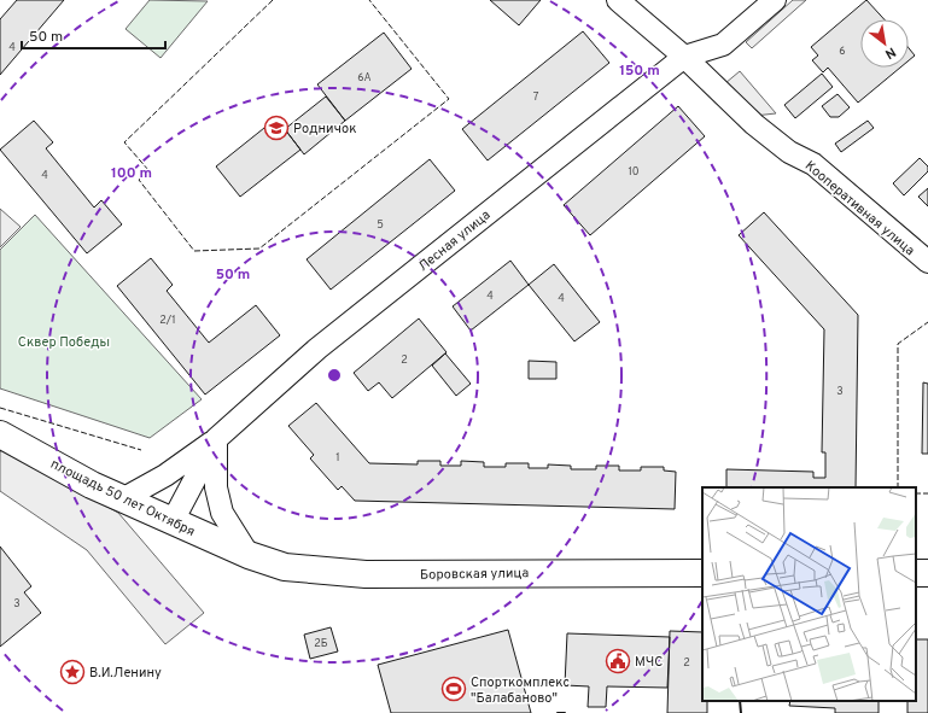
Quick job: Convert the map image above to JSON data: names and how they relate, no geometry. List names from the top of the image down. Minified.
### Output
{"streets":{"main road":["площадь 50 лет Октября","Боровская улица"],"street":["Кооперативная улица","Лесная улица"]},"crossings":[["Кооперативная улица","Лесная улица"],["Лесная улица","площадь 50 лет Октября"],["площадь 50 лет Октября","Боровская улица"]],"parks":["Сквер Победы"],"places":{"school or university":["Родничок"],"public building":["МЧС"],"place":["В.И.Ленину"],"sports":["Спорткомплекс \"Балабаново\""]},"house_numbers":["4","6","6А","7","10","4","5","4","4","2/1","2","3","1","3","2Б","2"],"scale_bar":"50 m","north":"bottom right","rings":["150 m","100 m","50 m"]}
